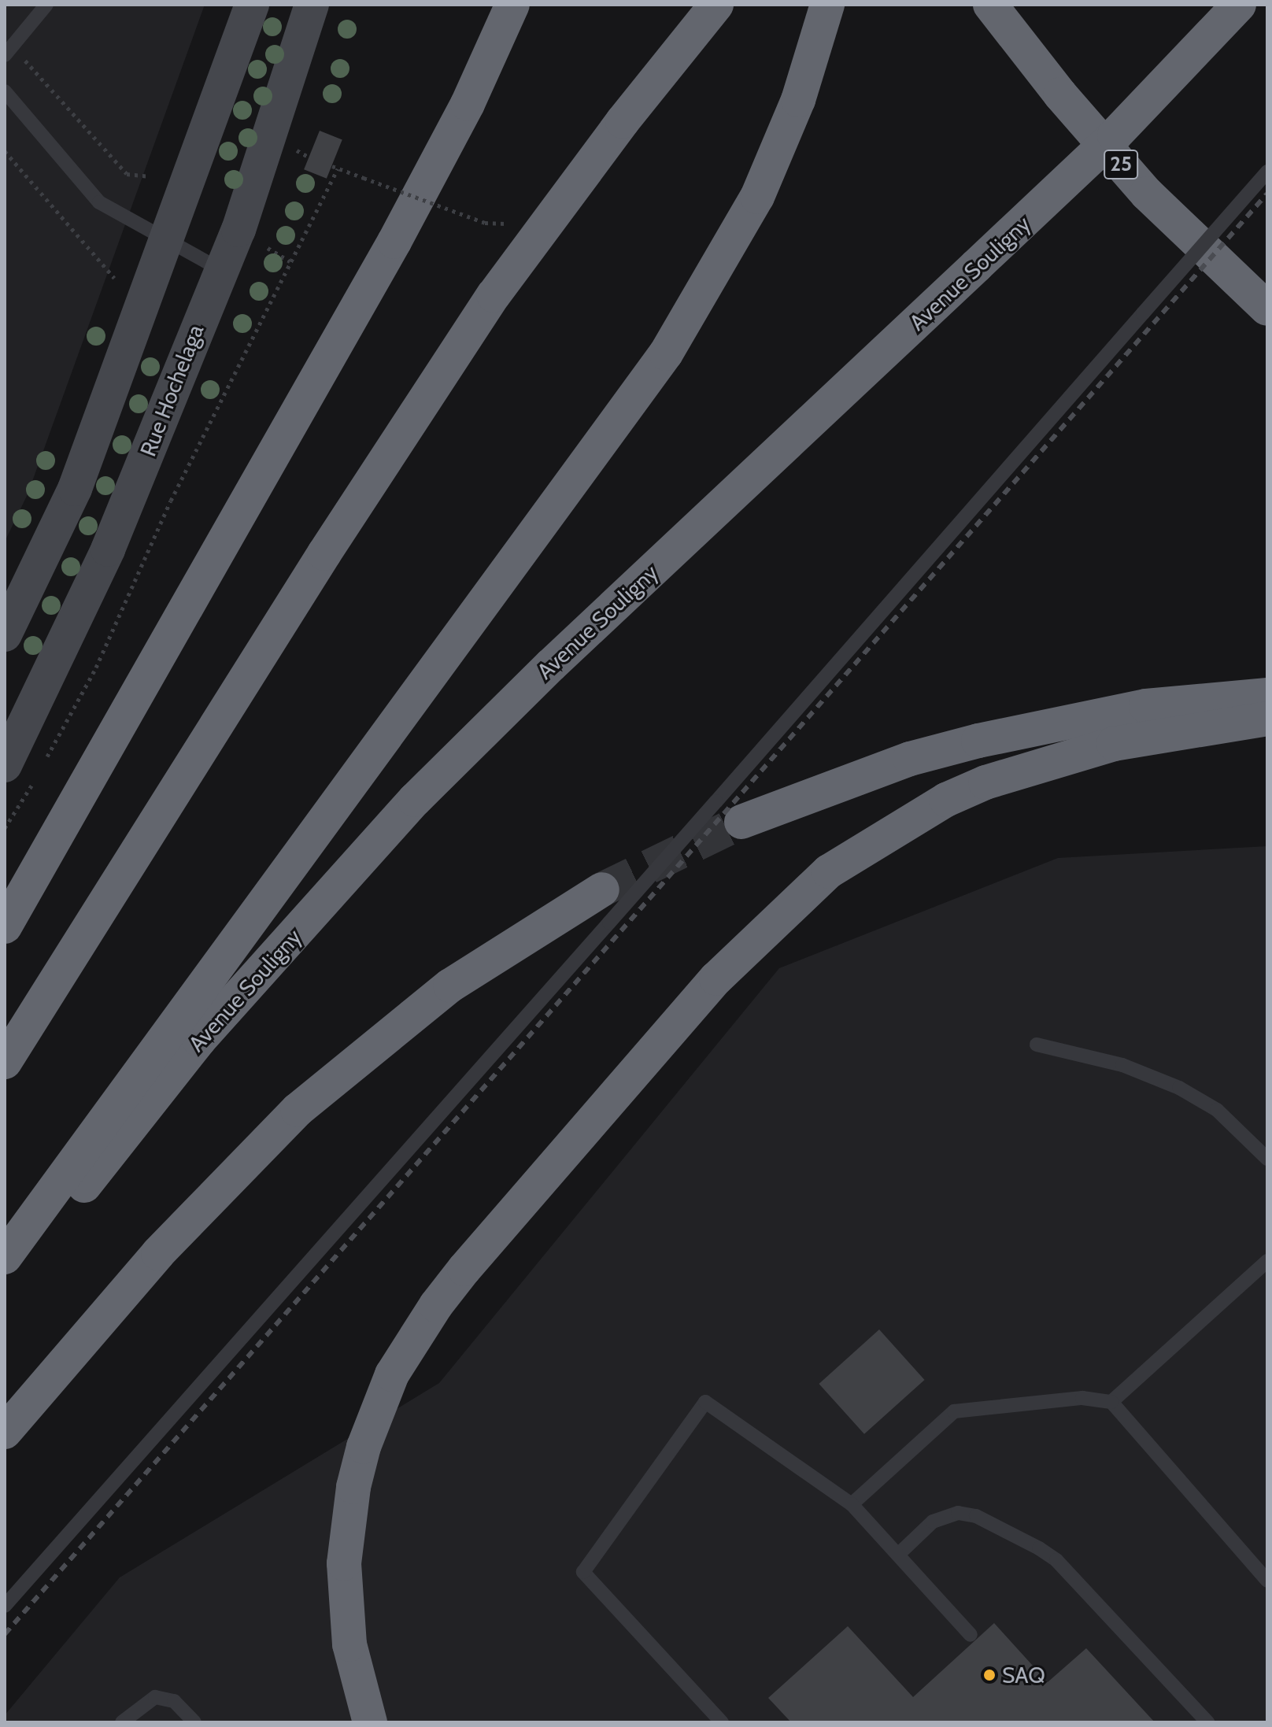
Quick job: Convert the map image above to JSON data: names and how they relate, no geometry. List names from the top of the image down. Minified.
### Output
{"streets":{"highway":["25","Avenue Souligny"],"main road":["Rue Hochelaga"]},"places":["SAQ"]}
